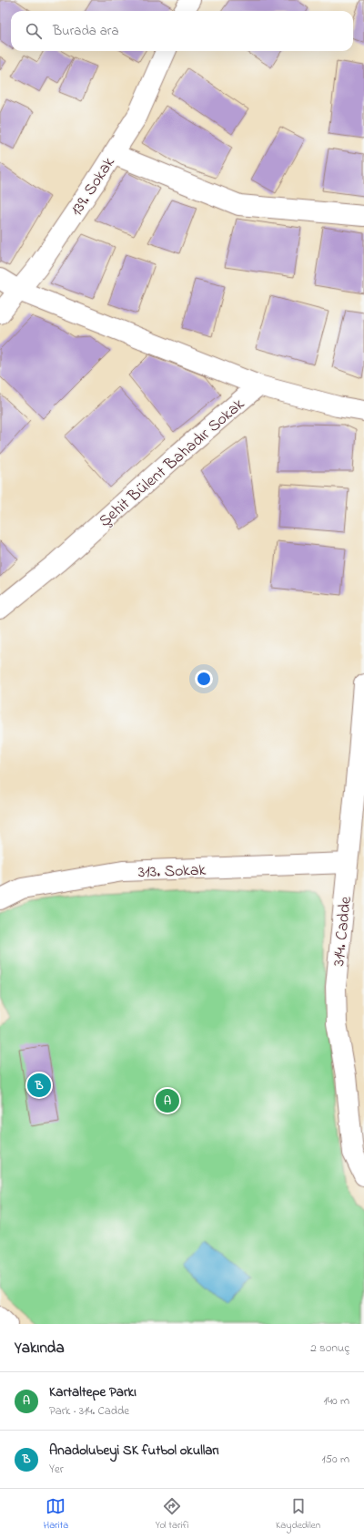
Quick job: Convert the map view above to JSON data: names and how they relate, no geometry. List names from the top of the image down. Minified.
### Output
{"streets":{"street":["139. Sokak","Şehit Bülent Bahadır Sokak","313. Sokak","314. Cadde"]},"crossings":[["313. Sokak","314. Cadde"]],"page":{"search":"Burada ara","pins":["B","A"],"heading":["Yakında","2 sonuç"],"list":[{"mark":"A","name":"Kartaltepe Parkı","note":"Park · 314. Cadde","value":"140 m"},{"mark":"B","name":"Anadolubeyi SK futbol okulları","note":"Yer","value":"150 m"}],"nav":["Harita","Yol tarifi","Kaydedilen"]}}
